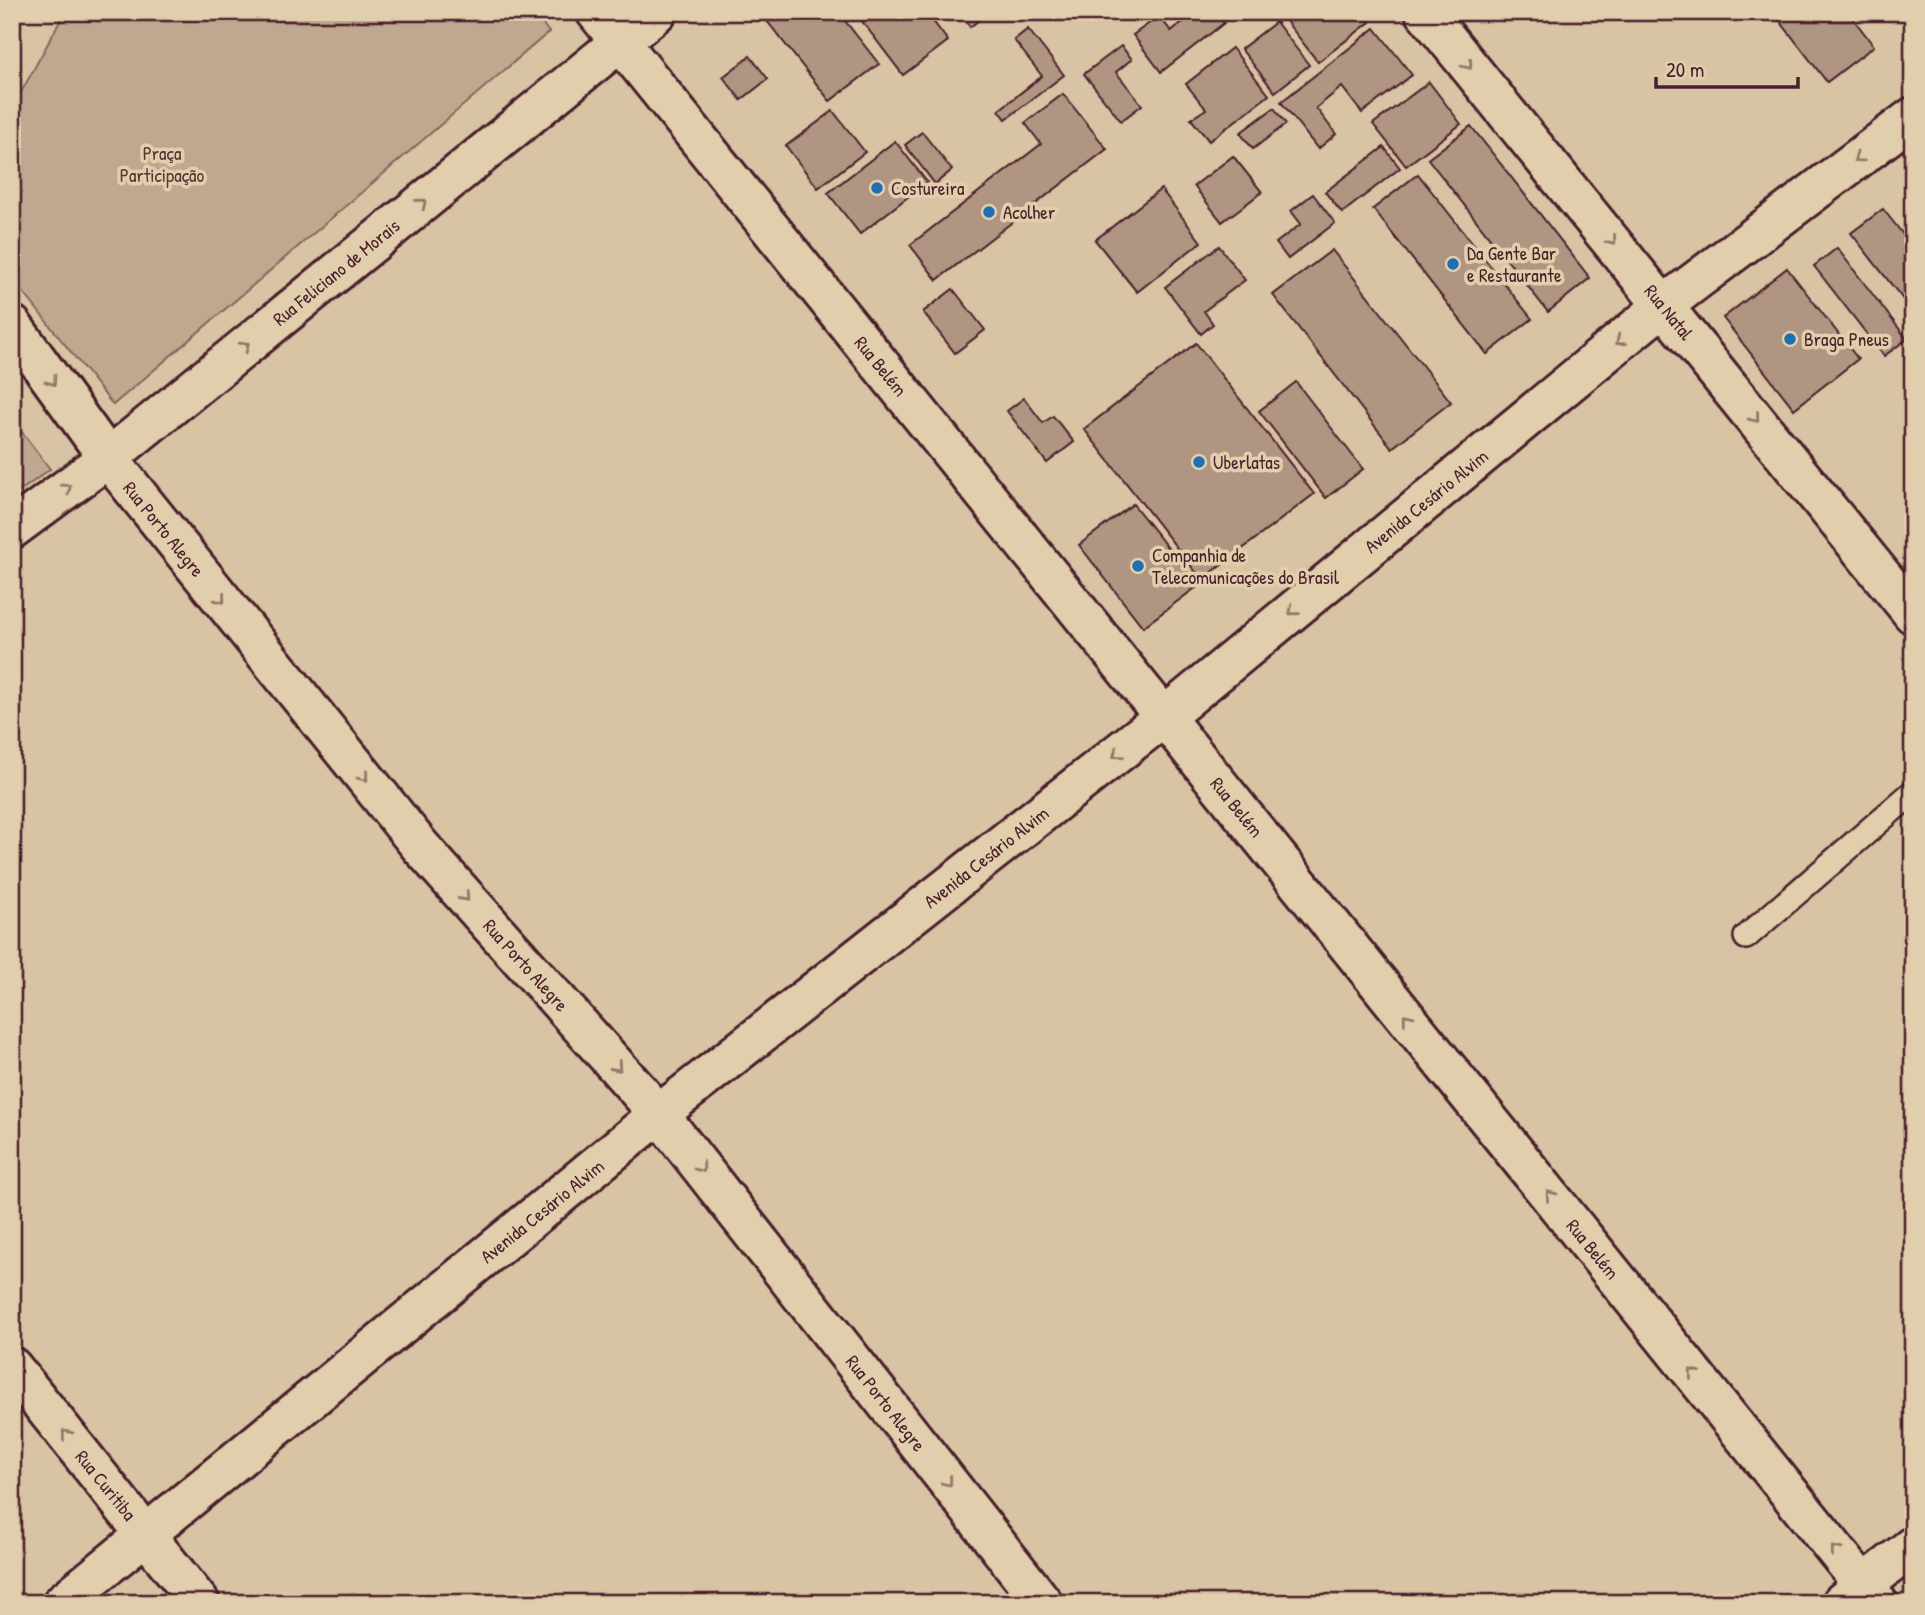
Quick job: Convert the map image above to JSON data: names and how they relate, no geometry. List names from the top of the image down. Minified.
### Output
{"streets":{"street":["Rua Feliciano de Morais","Rua Natal","Rua Belém","Avenida Cesário Alvim","Rua Porto Alegre","Rua Curitiba"]},"crossings":[["Rua Feliciano de Morais","Rua Belém"],["Rua Feliciano de Morais","Rua Porto Alegre"],["Rua Natal","Avenida Cesário Alvim"],["Rua Belém","Avenida Cesário Alvim"],["Avenida Cesário Alvim","Rua Porto Alegre"],["Avenida Cesário Alvim","Rua Curitiba"]],"one_way":["Rua Feliciano de Morais","Rua Natal","Rua Belém","Avenida Cesário Alvim","Rua Porto Alegre","Rua Curitiba"],"parks":["Praça Participação"],"places":["Costureira","Acolher","Da Gente Bar e Restaurante","Braga Pneus","Uberlatas","Companhia de Telecomunicações do Brasil"],"scale_bar":"20 m"}
